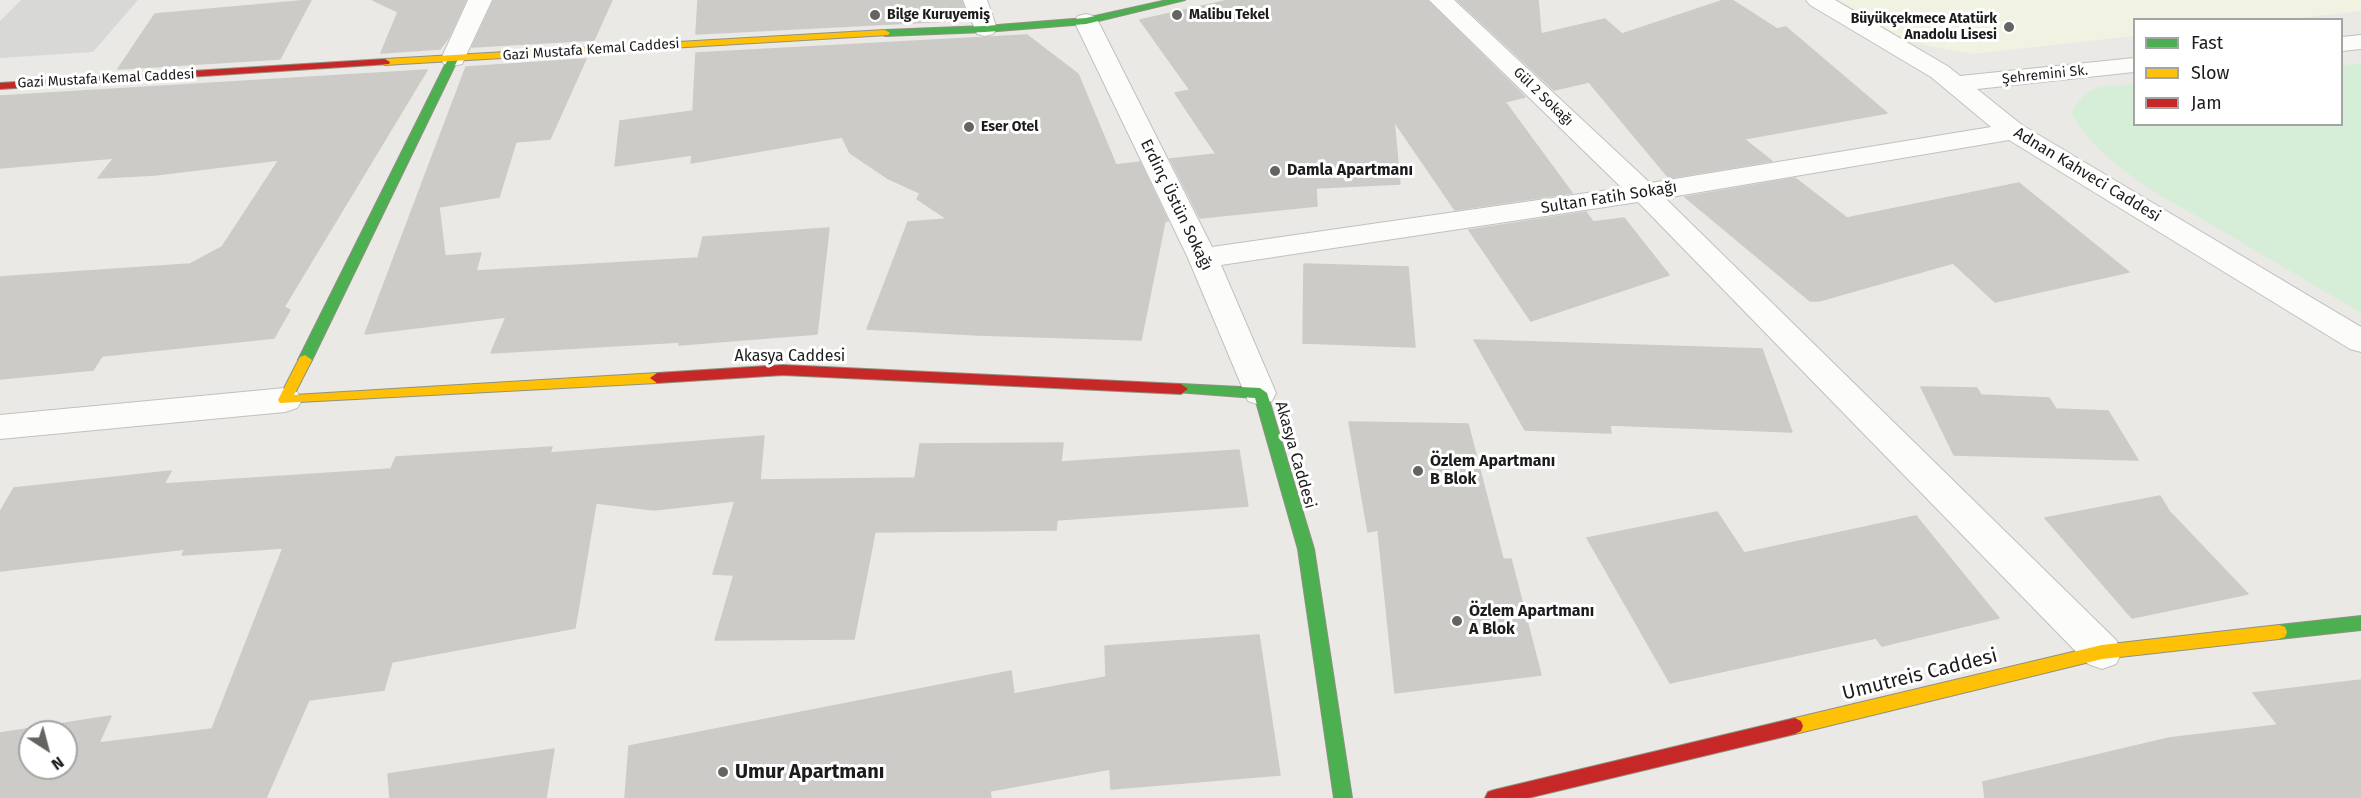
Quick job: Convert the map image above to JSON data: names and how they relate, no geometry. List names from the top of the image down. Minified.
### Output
{"streets":{"street":["Gazi Mustafa Kemal Caddesi","Şehremini Sk.","Gül 2 Sokağı","Adnan Kahveci Caddesi","Sultan Fatih Sokağı","Erdinç Üstün Sokağı","Akasya Caddesi","Umutreis Caddesi"]},"crossings":[["Gazi Mustafa Kemal Caddesi","Erdinç Üstün Sokağı"],["Şehremini Sk.","Adnan Kahveci Caddesi"],["Gül 2 Sokağı","Sultan Fatih Sokağı"],["Gül 2 Sokağı","Umutreis Caddesi"],["Adnan Kahveci Caddesi","Sultan Fatih Sokağı"],["Sultan Fatih Sokağı","Erdinç Üstün Sokağı"],["Erdinç Üstün Sokağı","Akasya Caddesi"]],"places":["Bilge Kuruyemiş","Malibu Tekel","Büyükçekmece Atatürk Anadolu Lisesi","Eser Otel","Damla Apartmanı","Özlem Apartmanı B Blok","Özlem Apartmanı A Blok","Umur Apartmanı"],"legend":["Fast","Slow","Jam"],"north":"bottom right"}
